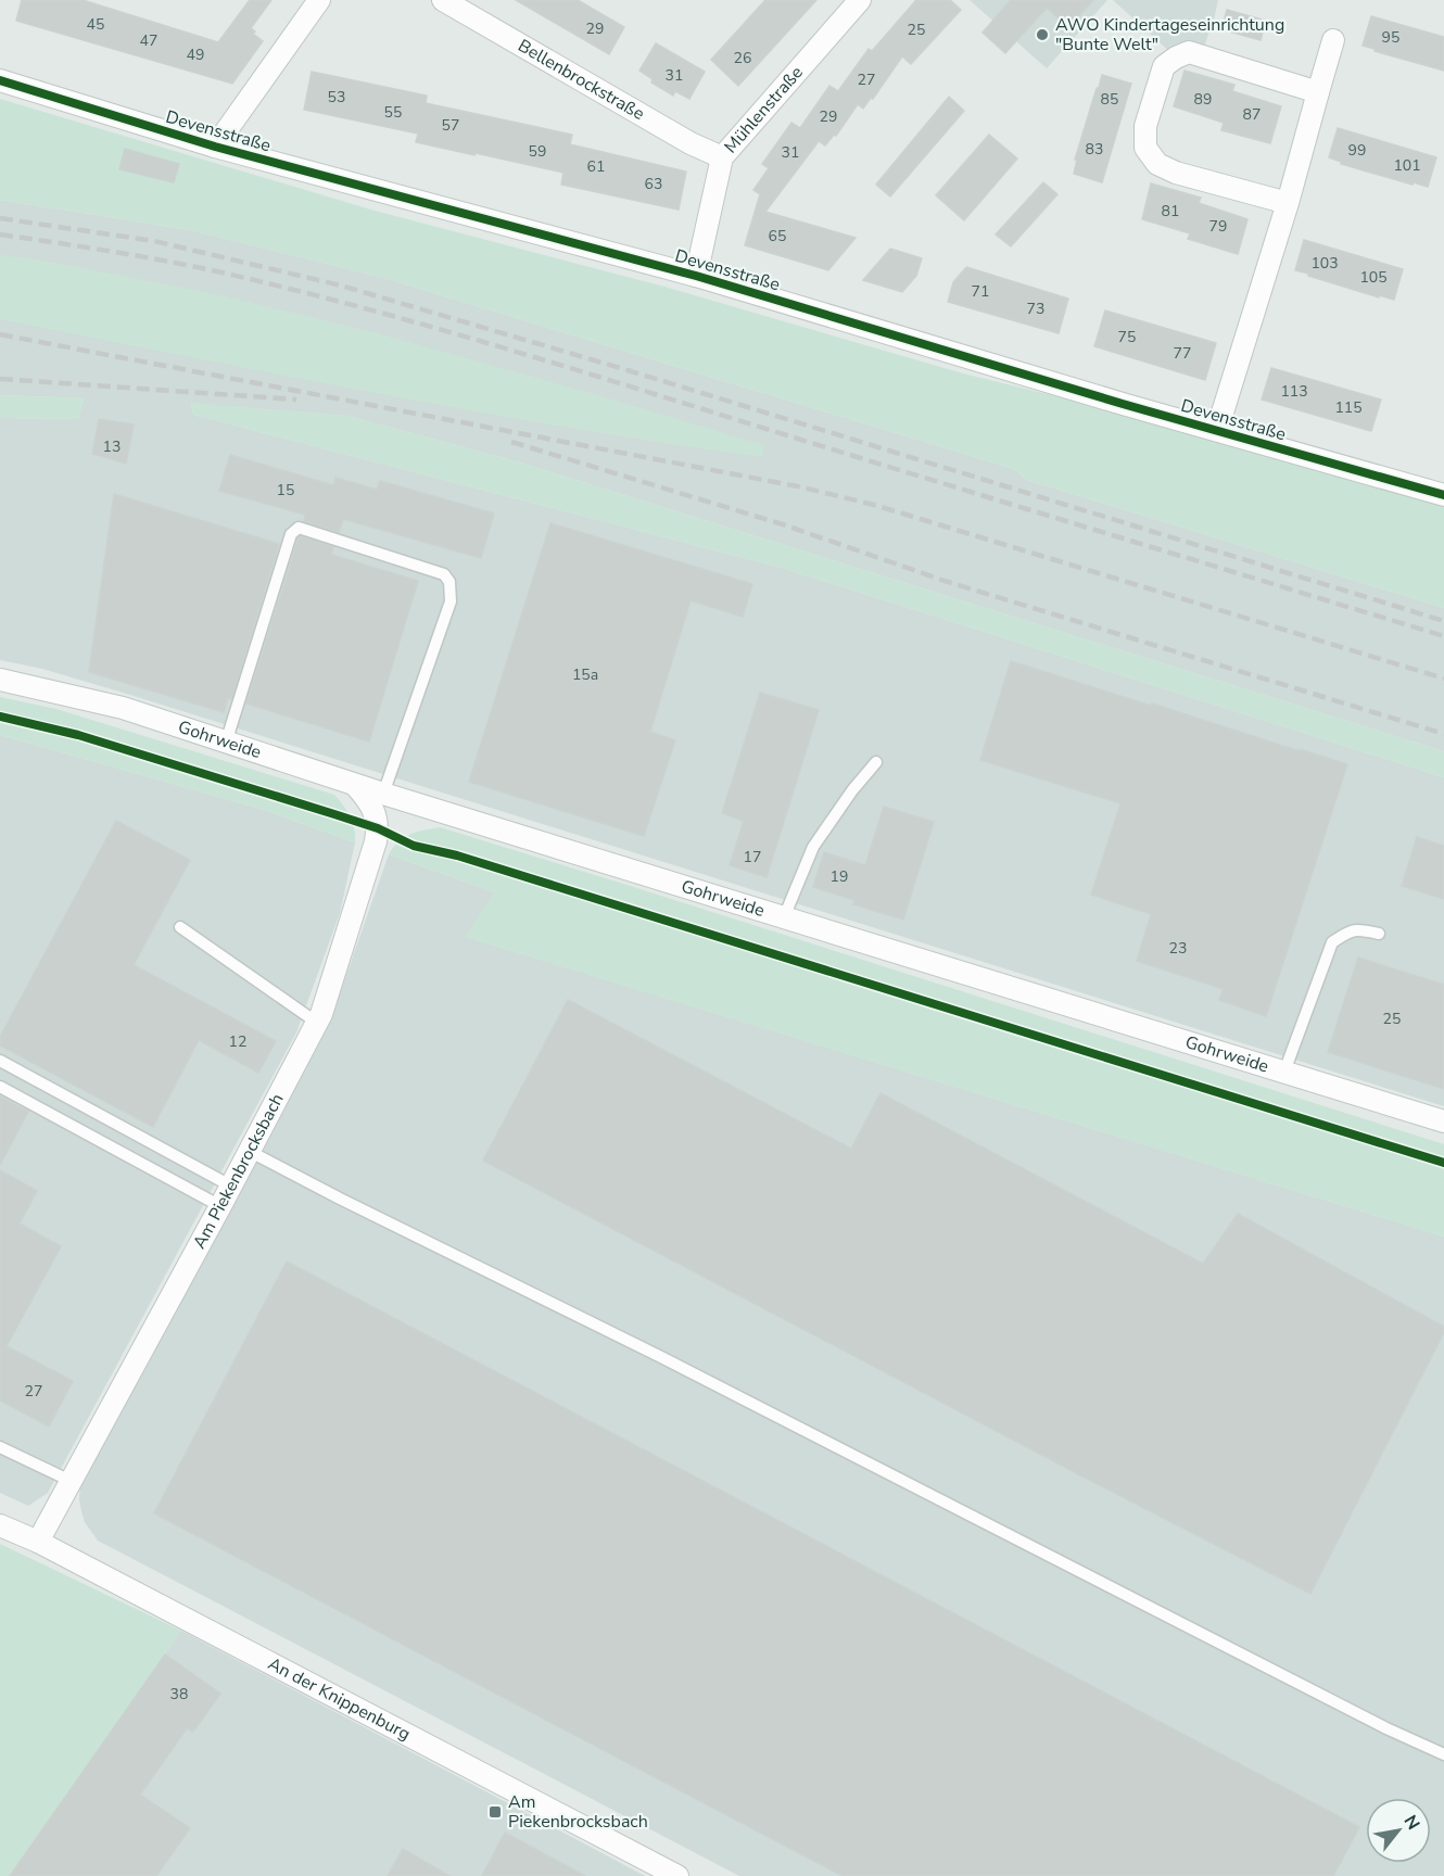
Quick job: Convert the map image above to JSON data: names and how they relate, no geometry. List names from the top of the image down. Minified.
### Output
{"streets":{"street":["Bellenbrockstraße","Mühlenstraße","Devensstraße","Gohrweide","Am Piekenbrocksbach","An der Knippenburg"]},"crossings":[["Bellenbrockstraße","Mühlenstraße"],["Mühlenstraße","Devensstraße"],["Gohrweide","Am Piekenbrocksbach"],["Am Piekenbrocksbach","An der Knippenburg"]],"places":{"other":["AWO Kindertageseinrichtung \"Bunte Welt\""],"transit":["Am Piekenbrocksbach"]},"house_numbers":["45","29","25","95","47","49","26","31","27","53","85","89","55","87","29","57","83","99","59","31","101","61","63","81","79","65","103","105","71","73","75","77","113","115","13","15","15a","17","19","23","25","12","27","38"],"north":"top right"}
